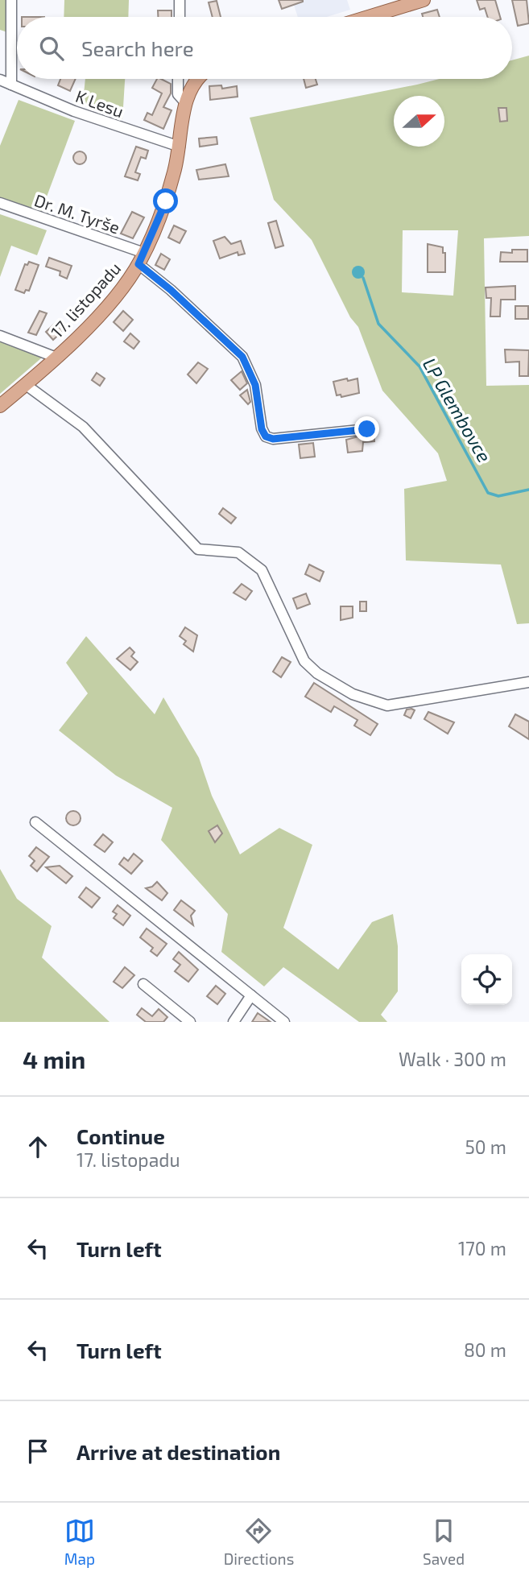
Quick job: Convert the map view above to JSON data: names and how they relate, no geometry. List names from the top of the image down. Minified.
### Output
{"streets":{"main road":["17. listopadu"],"street":["K Lesu","Dr. M. Tyrše"]},"crossings":[["K Lesu","17. listopadu"],["Dr. M. Tyrše","17. listopadu"]],"water":["LP Glembovce"],"north":"right","page":{"search":"Search here","heading":["4 min","Walk · 300 m"],"list":[["Continue","17. listopadu","50 m"],["Turn left","170 m"],["Turn left","80 m"],"Arrive at destination"],"nav":["Map","Directions","Saved"]}}
